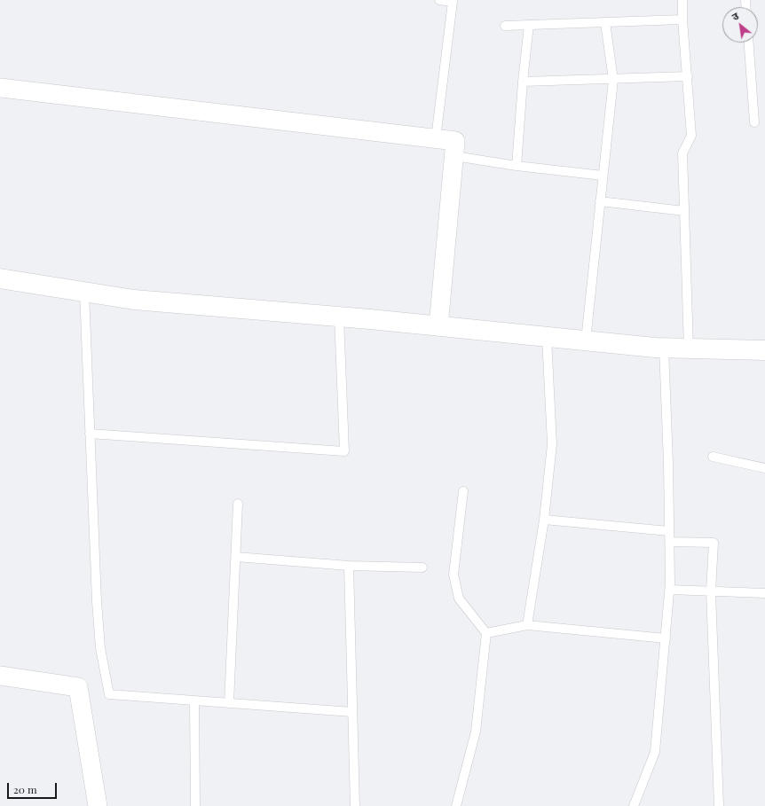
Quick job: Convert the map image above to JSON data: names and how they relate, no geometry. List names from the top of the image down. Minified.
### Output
{"scale_bar":"20 m","north":"top left"}
